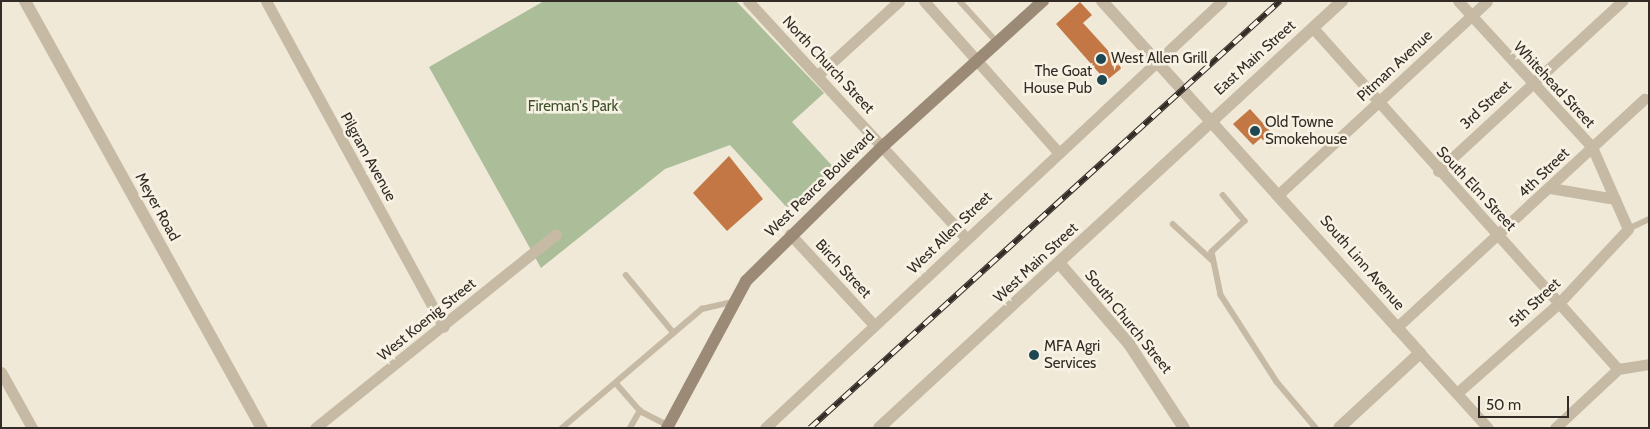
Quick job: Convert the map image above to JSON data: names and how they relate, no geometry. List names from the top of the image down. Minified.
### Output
{"streets":{"main road":["West Pearce Boulevard"],"street":["East Main Street","North Church Street","Pitman Avenue","Whitehead Street","3rd Street","Pilgram Avenue","4th Street","South Elm Street","Meyer Road","West Allen Street","West Main Street","South Linn Avenue","Birch Street","5th Street","West Koenig Street","South Church Street"]},"crossings":[["East Main Street","South Elm Street"],["East Main Street","West Main Street"],["East Main Street","South Linn Avenue"],["North Church Street","West Pearce Boulevard"],["North Church Street","West Allen Street"],["Pitman Avenue","Whitehead Street"],["Pitman Avenue","South Elm Street"],["Pitman Avenue","South Linn Avenue"],["Whitehead Street","3rd Street"],["Whitehead Street","4th Street"],["Whitehead Street","5th Street"],["3rd Street","South Elm Street"],["Pilgram Avenue","West Koenig Street"],["4th Street","South Elm Street"],["4th Street","South Linn Avenue"],["West Pearce Boulevard","Birch Street"],["South Elm Street","5th Street"],["West Allen Street","South Linn Avenue"],["West Allen Street","Birch Street"],["West Main Street","South Linn Avenue"],["West Main Street","South Church Street"],["South Linn Avenue","5th Street"]],"parks":["Fireman's Park"],"places":["West Allen Grill","The Goat House Pub","Old Towne Smokehouse","MFA Agri Services"],"scale_bar":"50 m"}
